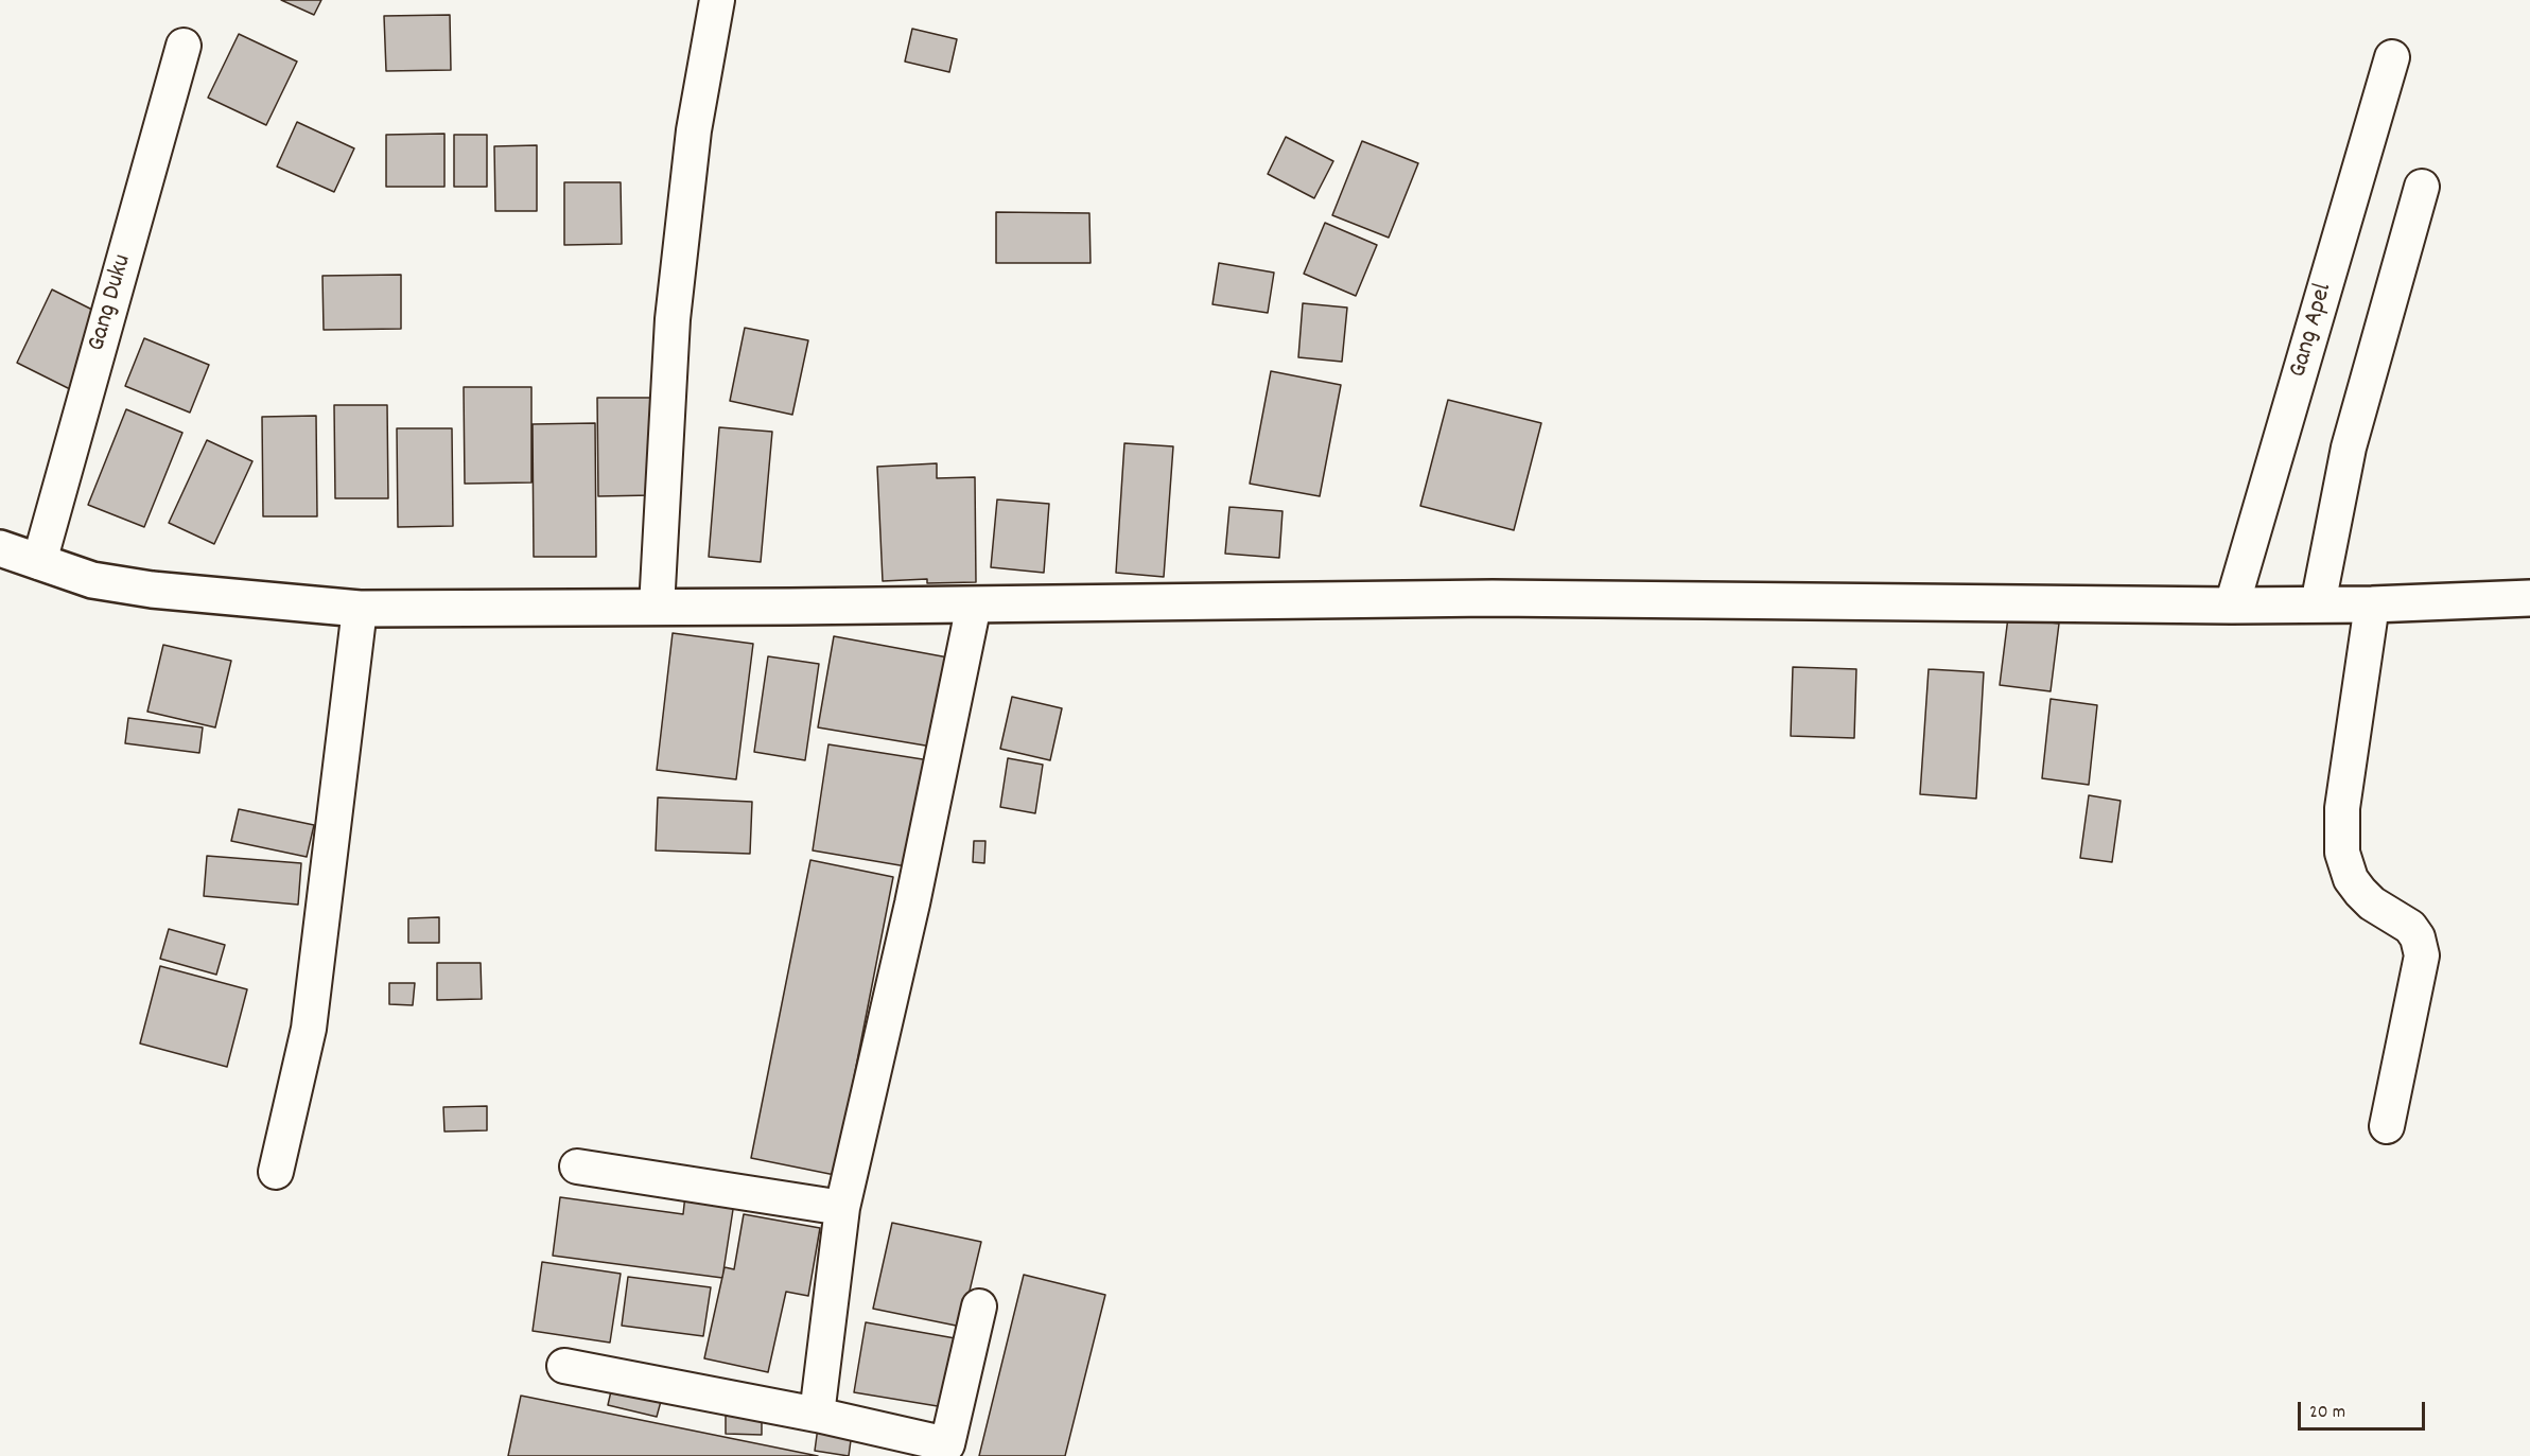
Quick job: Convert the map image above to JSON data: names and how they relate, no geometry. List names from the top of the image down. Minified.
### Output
{"streets":{"street":["Gang Duku","Gang Apel"]},"scale_bar":"20 m"}
